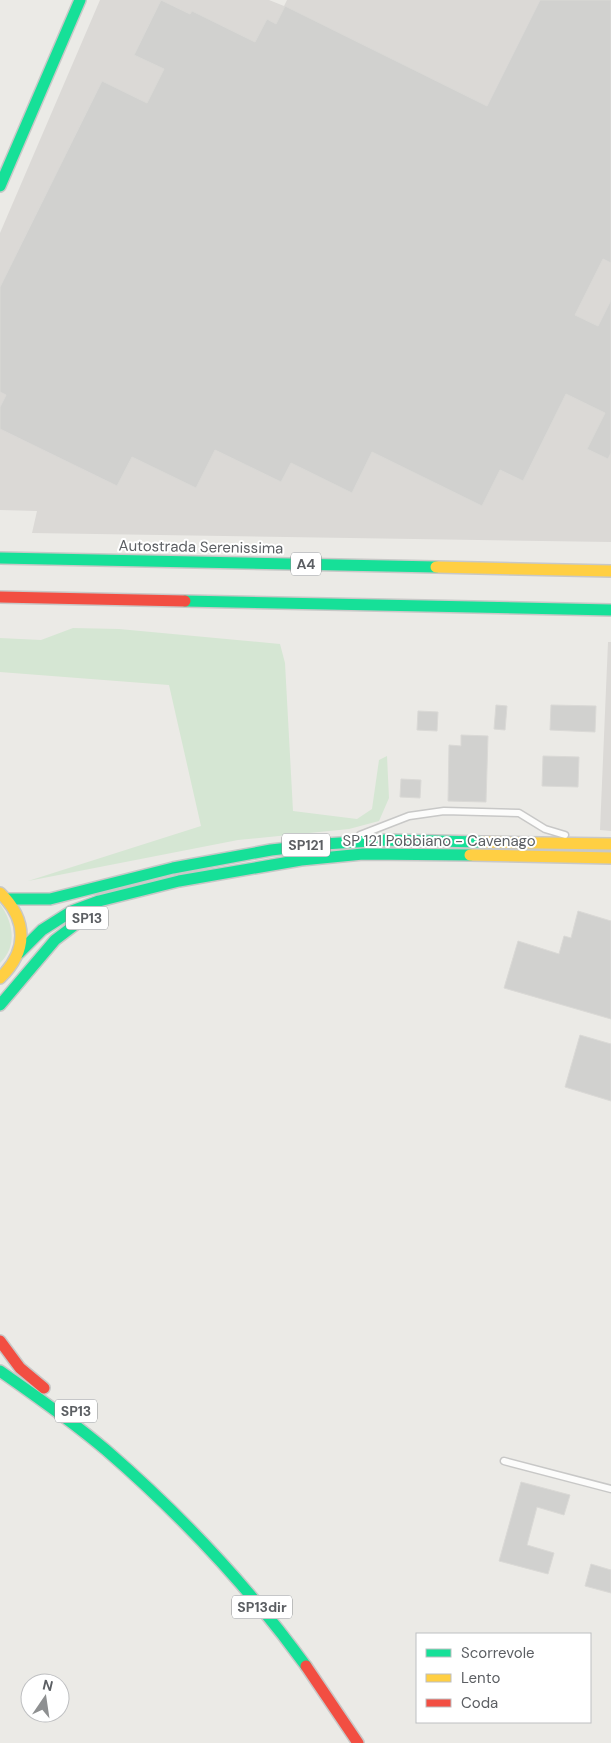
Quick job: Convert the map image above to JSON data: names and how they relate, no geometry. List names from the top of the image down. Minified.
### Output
{"streets":{"main road":["Autostrada Serenissima","A4","SP 121 Pobbiano - Cavenago","SP121","SP13","SP13dir"]},"crossings":[["SP 121 Pobbiano - Cavenago","SP13"],["SP13","SP13dir"]],"legend":["Scorrevole","Lento","Coda"],"north":"top"}
